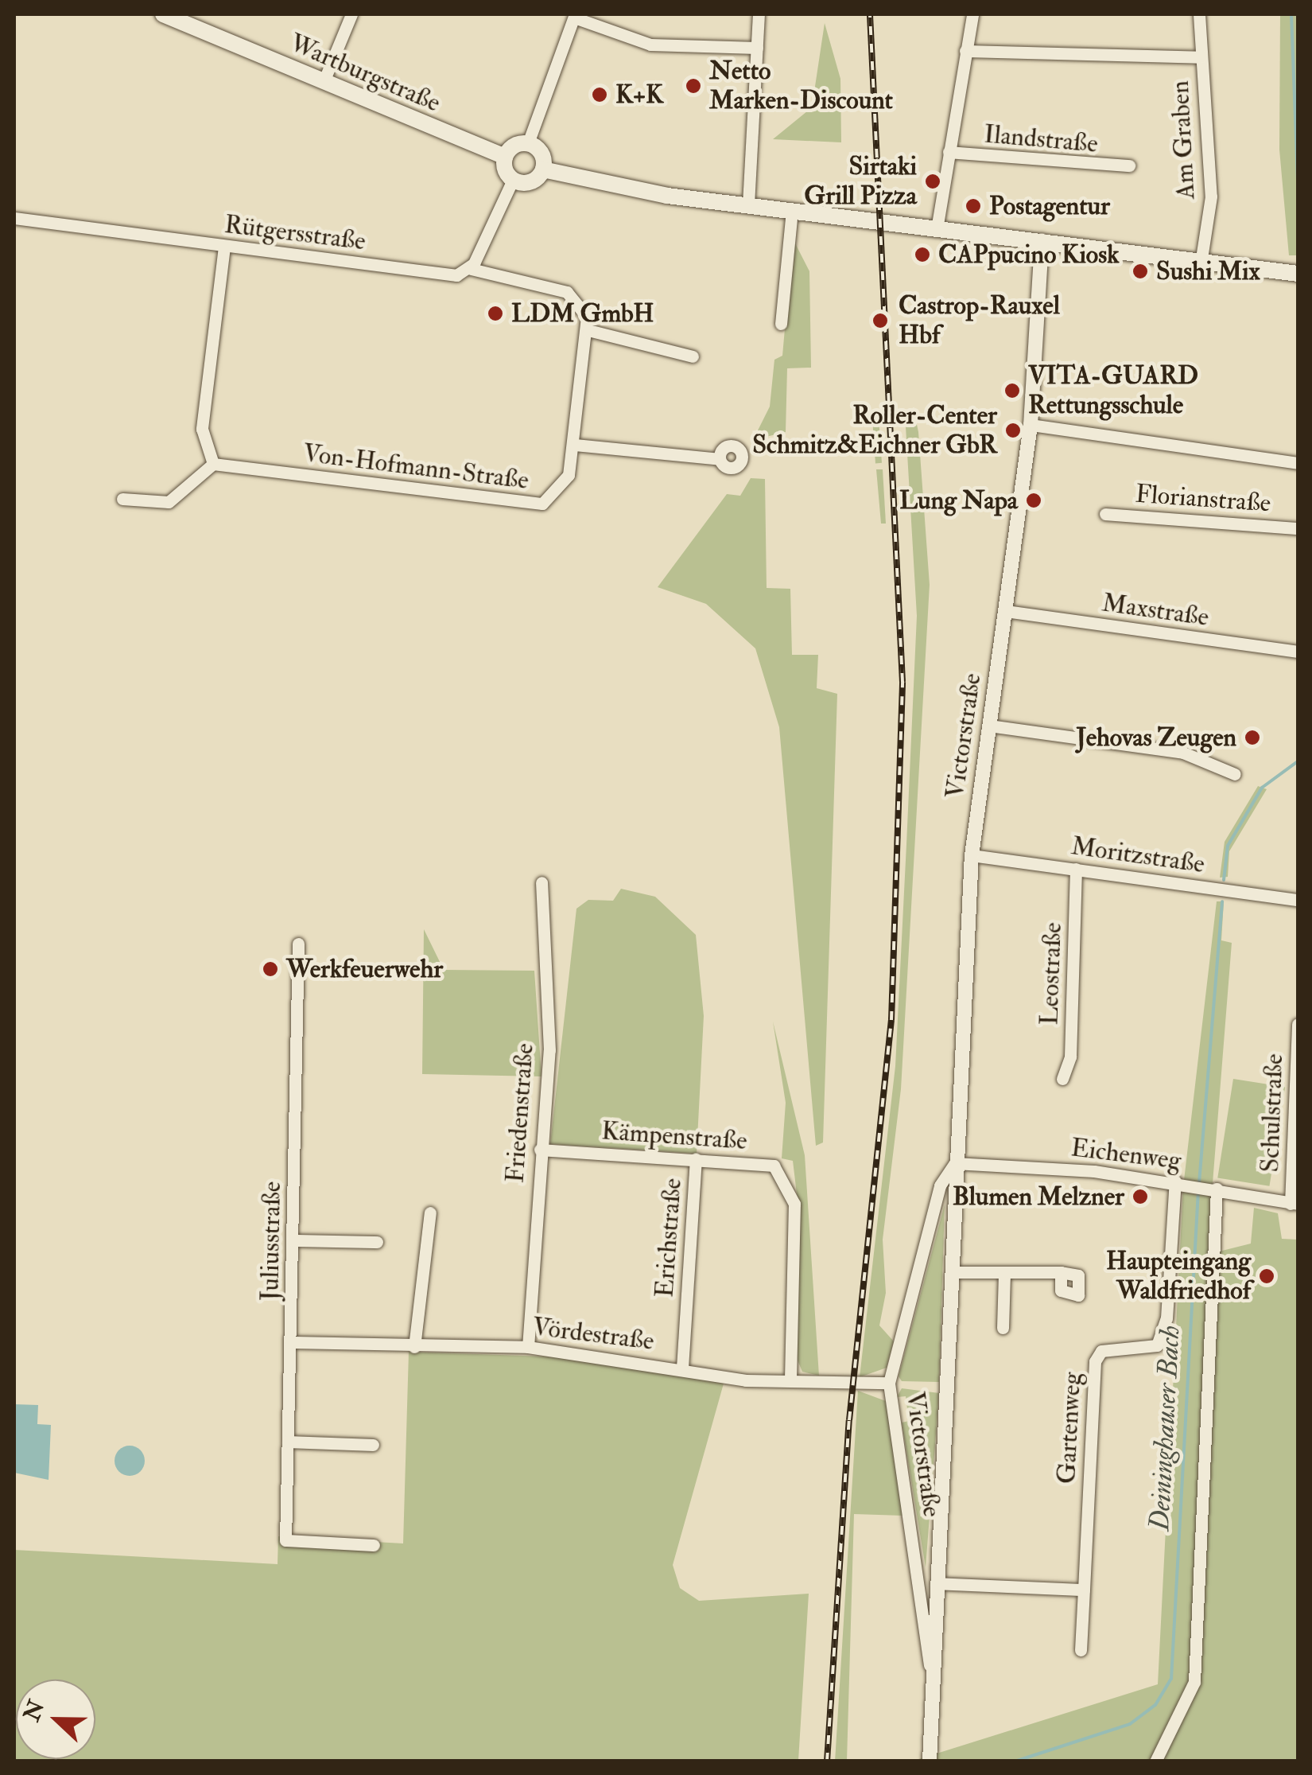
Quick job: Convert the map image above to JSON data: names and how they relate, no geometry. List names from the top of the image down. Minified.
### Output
{"streets":{"main road":["Wartburgstraße"],"street":["Ilandstraße","Am Graben","Rütgersstraße","Von-Hofmann-Straße","Florianstraße","Maxstraße","Victorstraße","Moritzstraße","Leostraße","Friedenstraße","Schulstraße","Kämpenstraße","Eichenweg","Erichstraße","Juliusstraße","Vördestraße","Gartenweg"]},"crossings":[["Maxstraße","Victorstraße"],["Victorstraße","Moritzstraße"],["Victorstraße","Eichenweg"],["Victorstraße","Vördestraße"],["Moritzstraße","Leostraße"],["Friedenstraße","Kämpenstraße"],["Friedenstraße","Vördestraße"],["Schulstraße","Eichenweg"],["Kämpenstraße","Erichstraße"],["Kämpenstraße","Vördestraße"],["Eichenweg","Gartenweg"],["Erichstraße","Vördestraße"],["Juliusstraße","Vördestraße"]],"water":["Deininghauser Bach"],"places":["Netto Marken-Discount","K+K","Sirtaki Grill Pizza","Postagentur","CAPpucino Kiosk","Sushi Mix","LDM GmbH","Castrop-Rauxel Hbf","VITA-GUARD Rettungsschule","Roller-Center Schmitz&Eichner GbR","Lung Napa","Jehovas Zeugen","Werkfeuerwehr","Blumen Melzner","Haupteingang Waldfriedhof"],"north":"left"}
